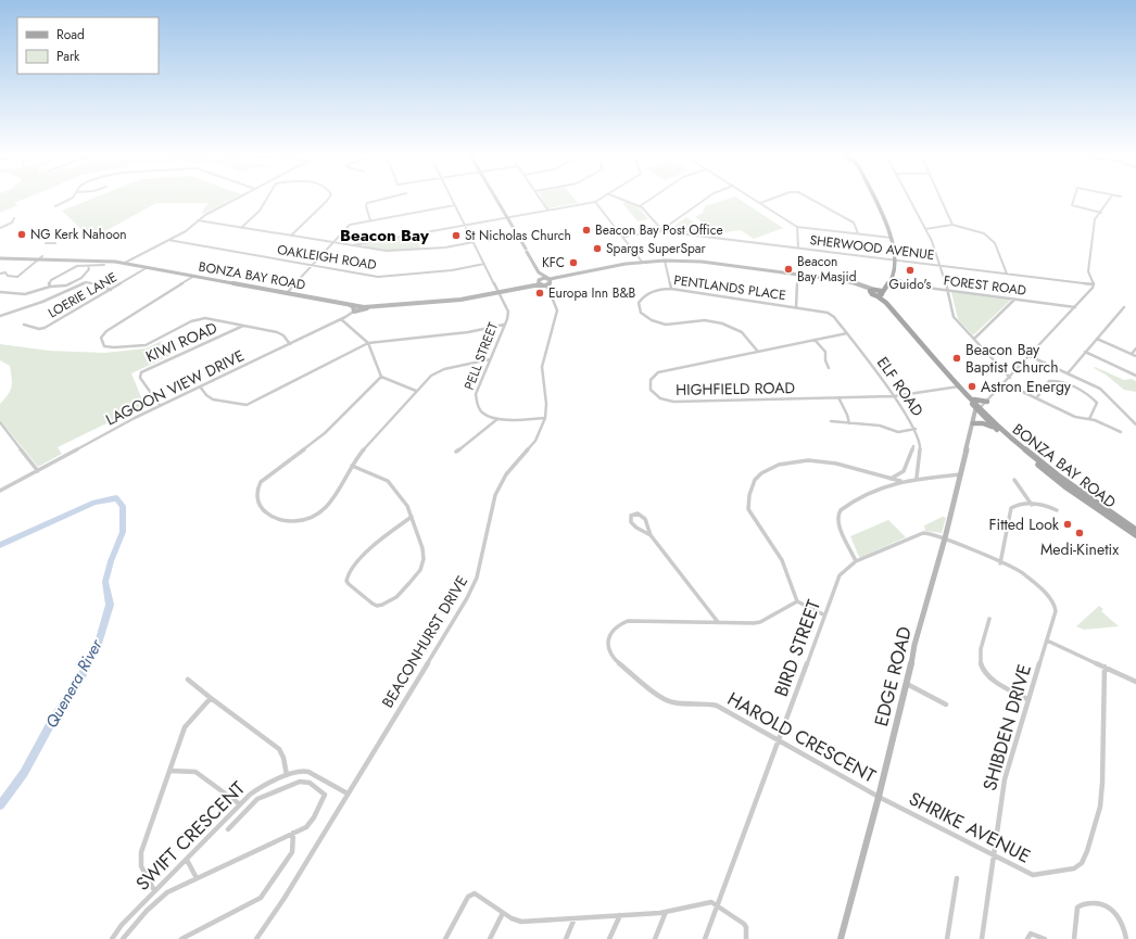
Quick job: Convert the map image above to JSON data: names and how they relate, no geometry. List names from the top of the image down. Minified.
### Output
{"streets":{"main road":["BONZA BAY ROAD"],"street":["SHERWOOD AVENUE","OAKLEIGH ROAD","FOREST ROAD","PENTLANDS PLACE","LOERIE LANE","KIWI ROAD","PELL STREET","ELF ROAD","LAGOON VIEW DRIVE","HIGHFIELD ROAD","BEACONHURST DRIVE","BIRD STREET","EDGE ROAD","SHIBDEN DRIVE","HAROLD CRESCENT","SHRIKE AVENUE","SWIFT CRESCENT"]},"crossings":[["SHERWOOD AVENUE","EDGE ROAD"],["OAKLEIGH ROAD","PELL STREET"],["BONZA BAY ROAD","LOERIE LANE"],["BONZA BAY ROAD","PELL STREET"],["BONZA BAY ROAD","LAGOON VIEW DRIVE"],["BONZA BAY ROAD","HIGHFIELD ROAD"],["BONZA BAY ROAD","BEACONHURST DRIVE"],["BONZA BAY ROAD","EDGE ROAD"],["FOREST ROAD","EDGE ROAD"],["PENTLANDS PLACE","ELF ROAD"],["PENTLANDS PLACE","HIGHFIELD ROAD"],["KIWI ROAD","LAGOON VIEW DRIVE"],["ELF ROAD","HIGHFIELD ROAD"],["BEACONHURST DRIVE","SWIFT CRESCENT"],["BIRD STREET","EDGE ROAD"],["BIRD STREET","SHIBDEN DRIVE"],["BIRD STREET","HAROLD CRESCENT"],["EDGE ROAD","HAROLD CRESCENT"],["EDGE ROAD","SHRIKE AVENUE"],["SHIBDEN DRIVE","SHRIKE AVENUE"],["HAROLD CRESCENT","SHRIKE AVENUE"]],"districts":["Beacon Bay"],"water":["Quenera River"],"places":["Beacon Bay Post Office","NG Kerk Nahoon","St Nicholas Church","Spargs SuperSpar","KFC","Beacon Bay Masjid","Guido's","Europa Inn B&B","Beacon Bay Baptist Church","Astron Energy","Fitted Look","Medi-Kinetix"],"legend":["Road","Park"]}
